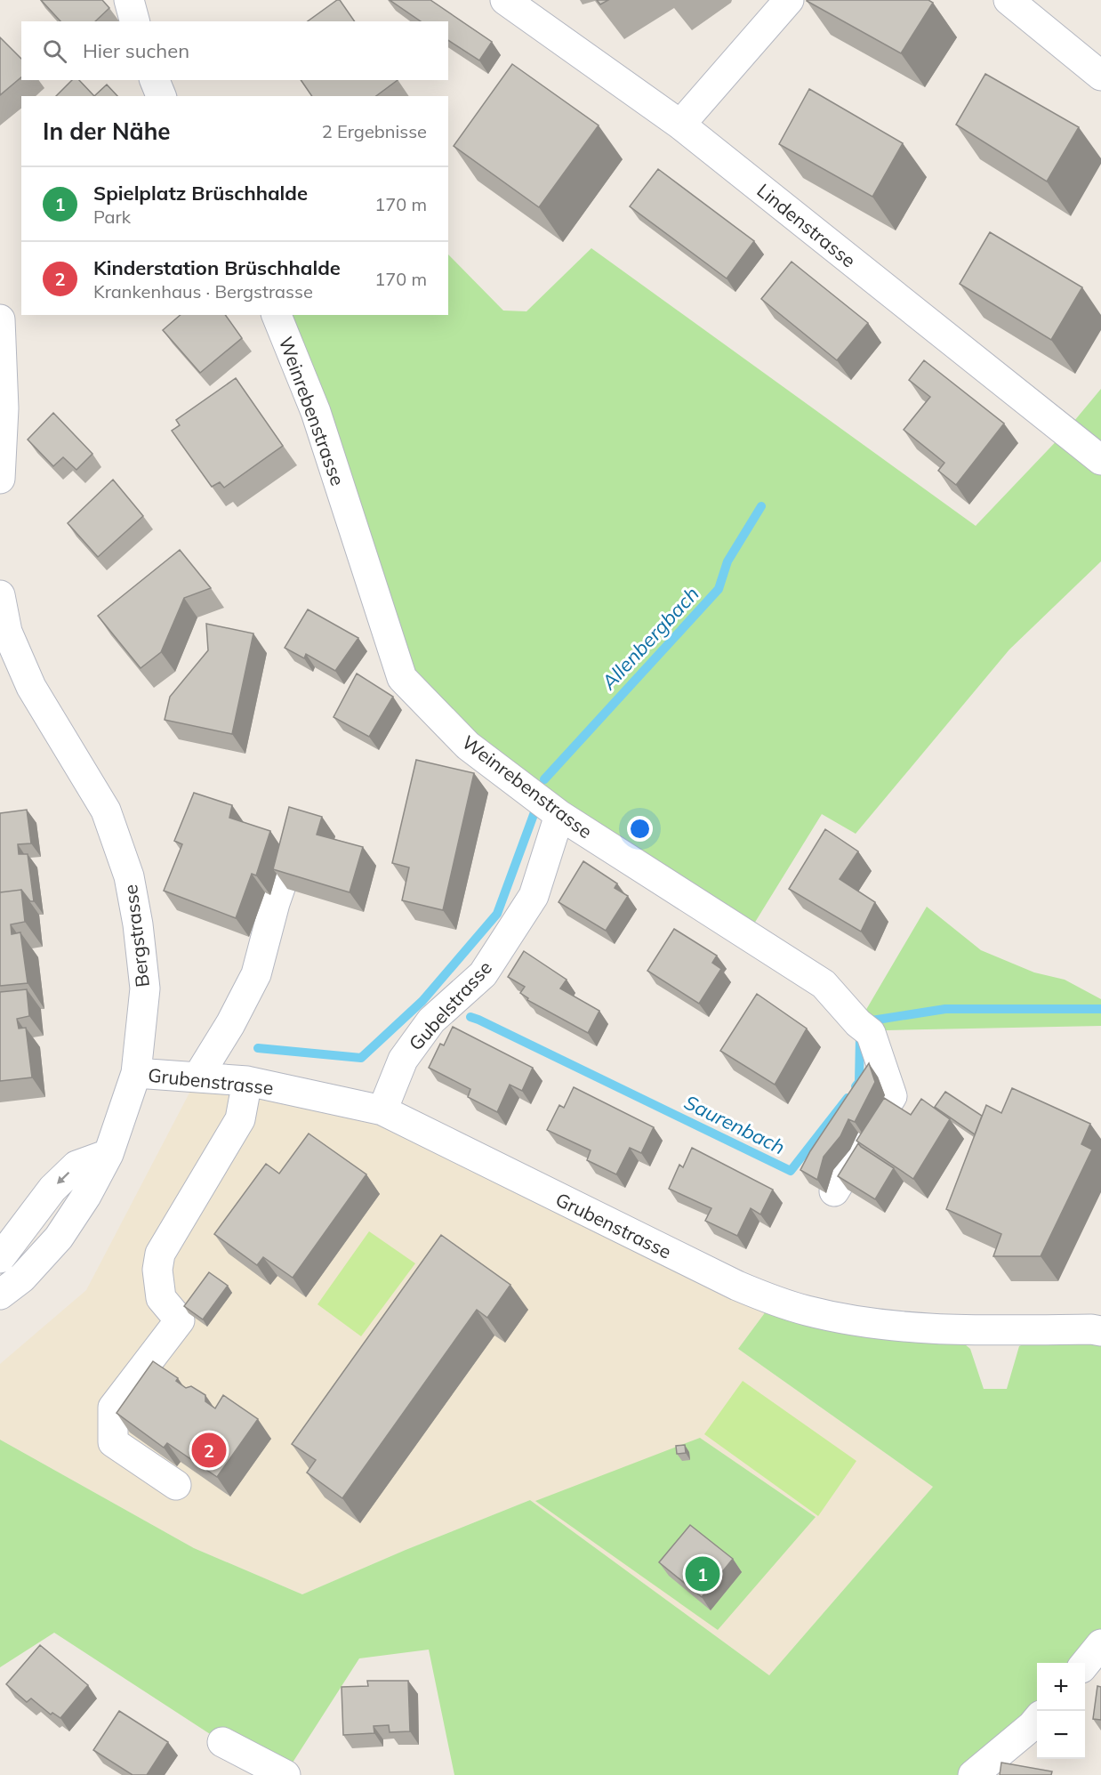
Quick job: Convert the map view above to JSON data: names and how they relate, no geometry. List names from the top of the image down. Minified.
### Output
{"streets":{"street":["Lindenstrasse","Weinrebenstrasse","Bergstrasse","Gubelstrasse","Grubenstrasse"]},"crossings":[["Weinrebenstrasse","Gubelstrasse"],["Bergstrasse","Grubenstrasse"],["Gubelstrasse","Grubenstrasse"]],"water":["Allenbergbach","Saurenbach"],"page":{"search":"Hier suchen","heading":["In der Nähe","2 Ergebnisse"],"list":[{"mark":"1","name":"Spielplatz Brüschhalde","note":"Park","value":"170 m"},{"mark":"2","name":"Kinderstation Brüschhalde","note":"Krankenhaus · Bergstrasse","value":"170 m"}],"pins":["2","1"],"map_buttons":["+","−"]}}
